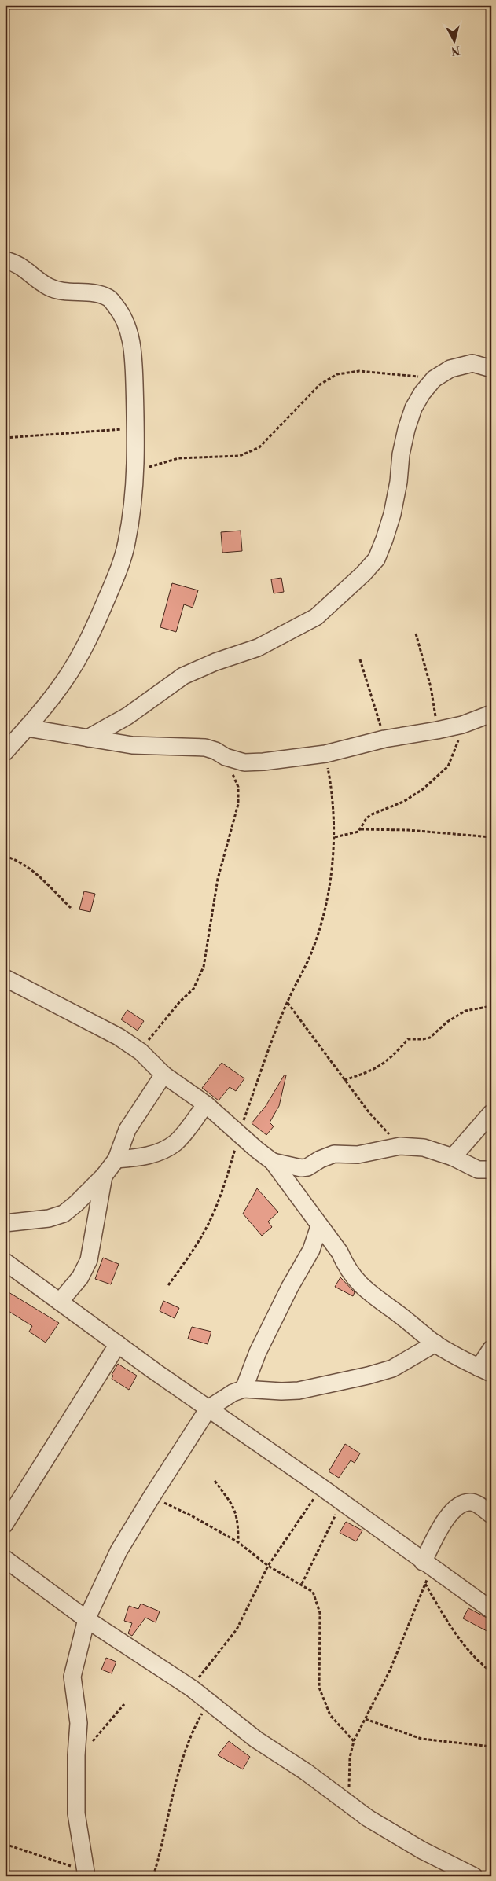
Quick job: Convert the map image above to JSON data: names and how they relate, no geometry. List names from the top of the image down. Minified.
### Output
{"north":"bottom"}
